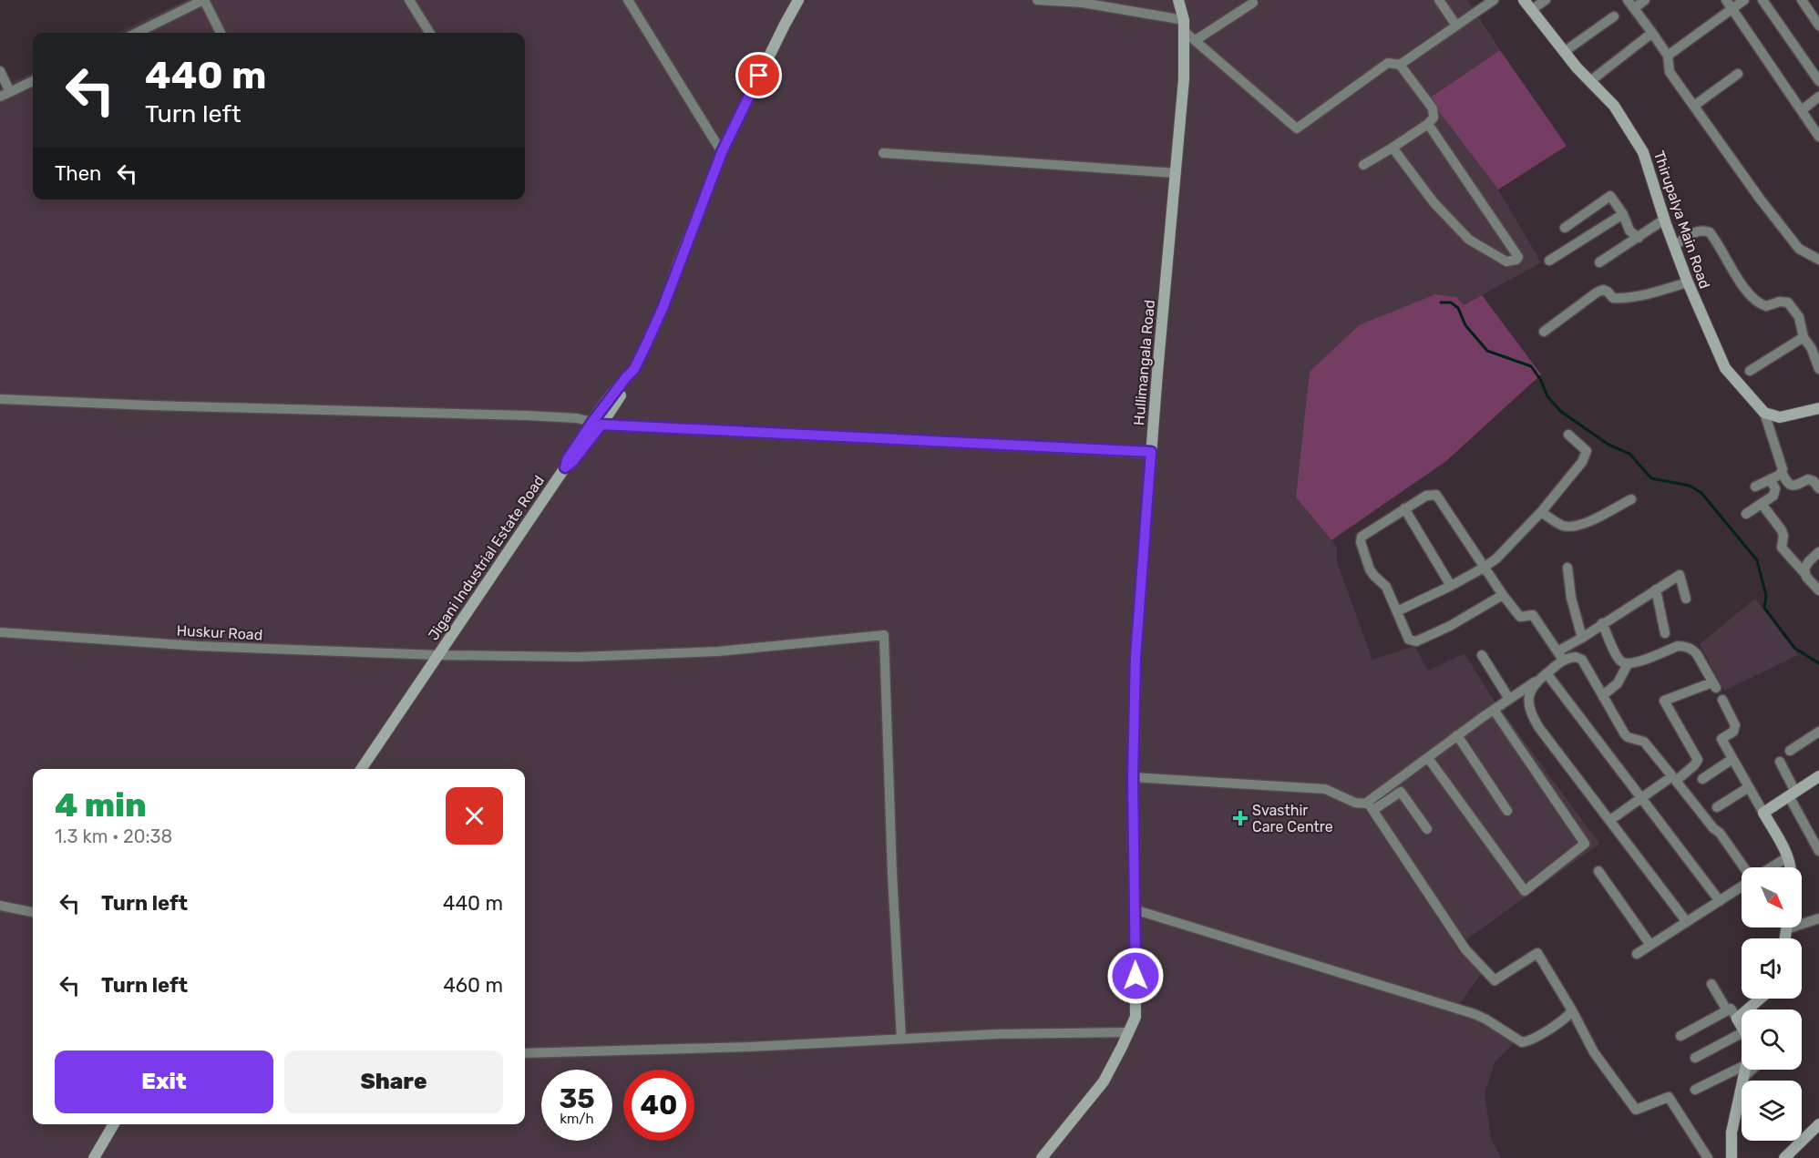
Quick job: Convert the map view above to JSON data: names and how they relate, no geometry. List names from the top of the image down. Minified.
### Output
{"streets":{"street":["Thirupalya Main Road","Hullimangala Road","Jigani Industrial Estate Road","Huskur Road"]},"crossings":[["Jigani Industrial Estate Road","Huskur Road"]],"places":{"health":["Svasthir Care Centre"]},"north":"bottom right","page":{"turn":["440 m","Turn left"],"then":"Then","heading":["4 min","1.3 km · 20:38"],"list":[{"name":"Turn left","value":"440 m"},{"name":"Turn left","value":"460 m"}],"buttons":["Exit","Share"],"speed":"35 km/h","limit":"40"}}
